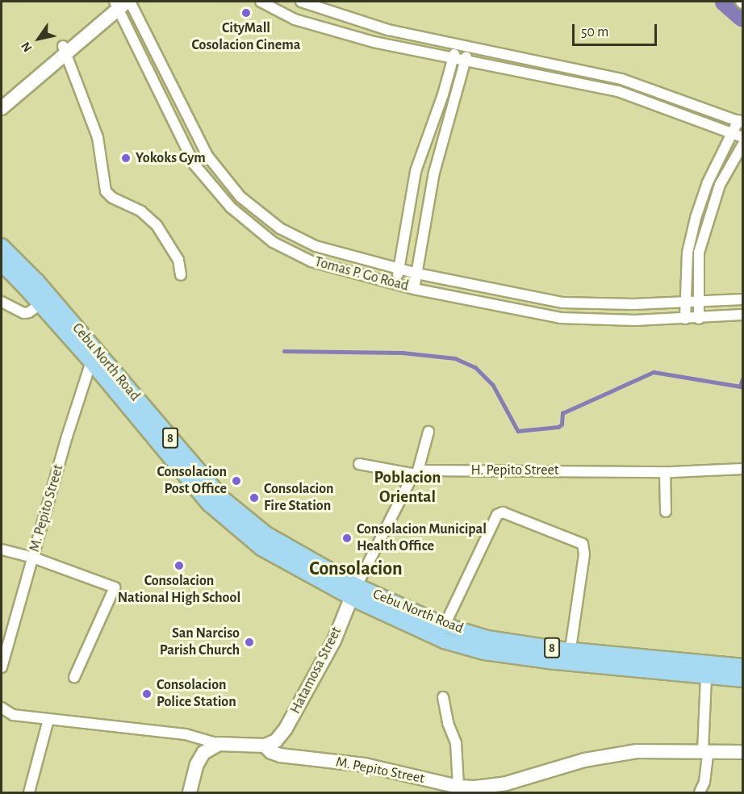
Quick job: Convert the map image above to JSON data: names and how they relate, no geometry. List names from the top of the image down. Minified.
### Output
{"streets":{"main road":["Cebu North Road","8"],"street":["Tomas P. Go Road","H. Pepito Street","M. Pepito Street","Hatamosa Street"]},"crossings":[["Cebu North Road","M. Pepito Street"],["Cebu North Road","Hatamosa Street"],["M. Pepito Street","Hatamosa Street"]],"districts":["Poblacion Oriental","Consolacion"],"places":["CityMall Cosolacion Cinema","Yokoks Gym","Consolacion Post Office","Consolacion Fire Station","Consolacion Municipal Health Office","Consolacion National High School","San Narciso Parish Church","Consolacion Police Station"],"scale_bar":"50 m","north":"bottom left"}
